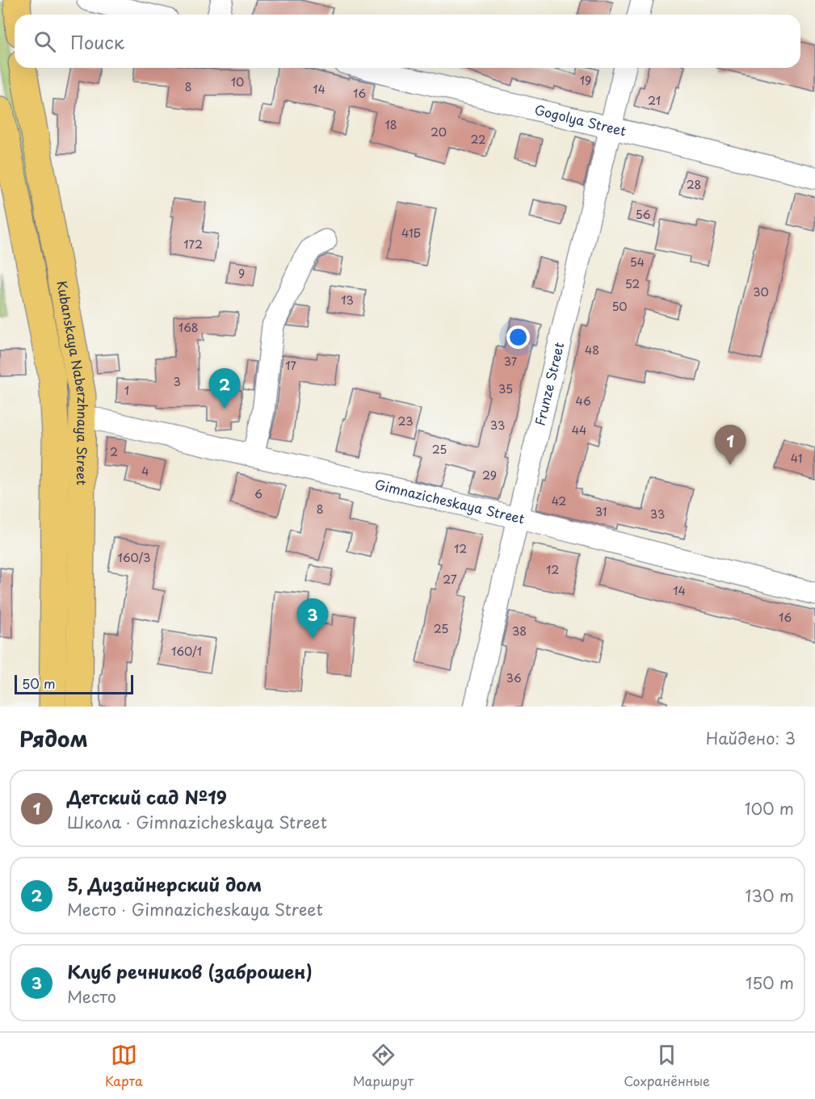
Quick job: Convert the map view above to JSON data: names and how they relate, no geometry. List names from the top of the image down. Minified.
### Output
{"streets":{"main road":["Kubanskaya Naberzhnaya Street"],"street":["Gogolya Street","Frunze Street","Gimnazicheskaya Street"]},"crossings":[["Gogolya Street","Frunze Street"],["Kubanskaya Naberzhnaya Street","Gimnazicheskaya Street"],["Frunze Street","Gimnazicheskaya Street"]],"house_numbers":["19","10","8","14","16","21","18","20","22","28","56","41Б","172","54","9","52","30","13","50","168","48","37","17","3","35","1","46","23","33","44","25","2","41","4","29","6","42","8","31","33","12","160/3","12","27","14","16","25","38","160/1","36"],"scale_bar":"50 m","page":{"search":"Поиск","pins":["2","1","3"],"scale":"50 m","heading":["Рядом","Найдено: 3"],"list":[{"mark":"1","name":"Детский сад №19","note":"Школа · Gimnazicheskaya Street","value":"100 m"},{"mark":"2","name":"5, Дизайнерский дом","note":"Место · Gimnazicheskaya Street","value":"130 m"},{"mark":"3","name":"Клуб речников (заброшен)","note":"Место","value":"150 m"}],"nav":["Карта","Маршрут","Сохранённые"]}}
